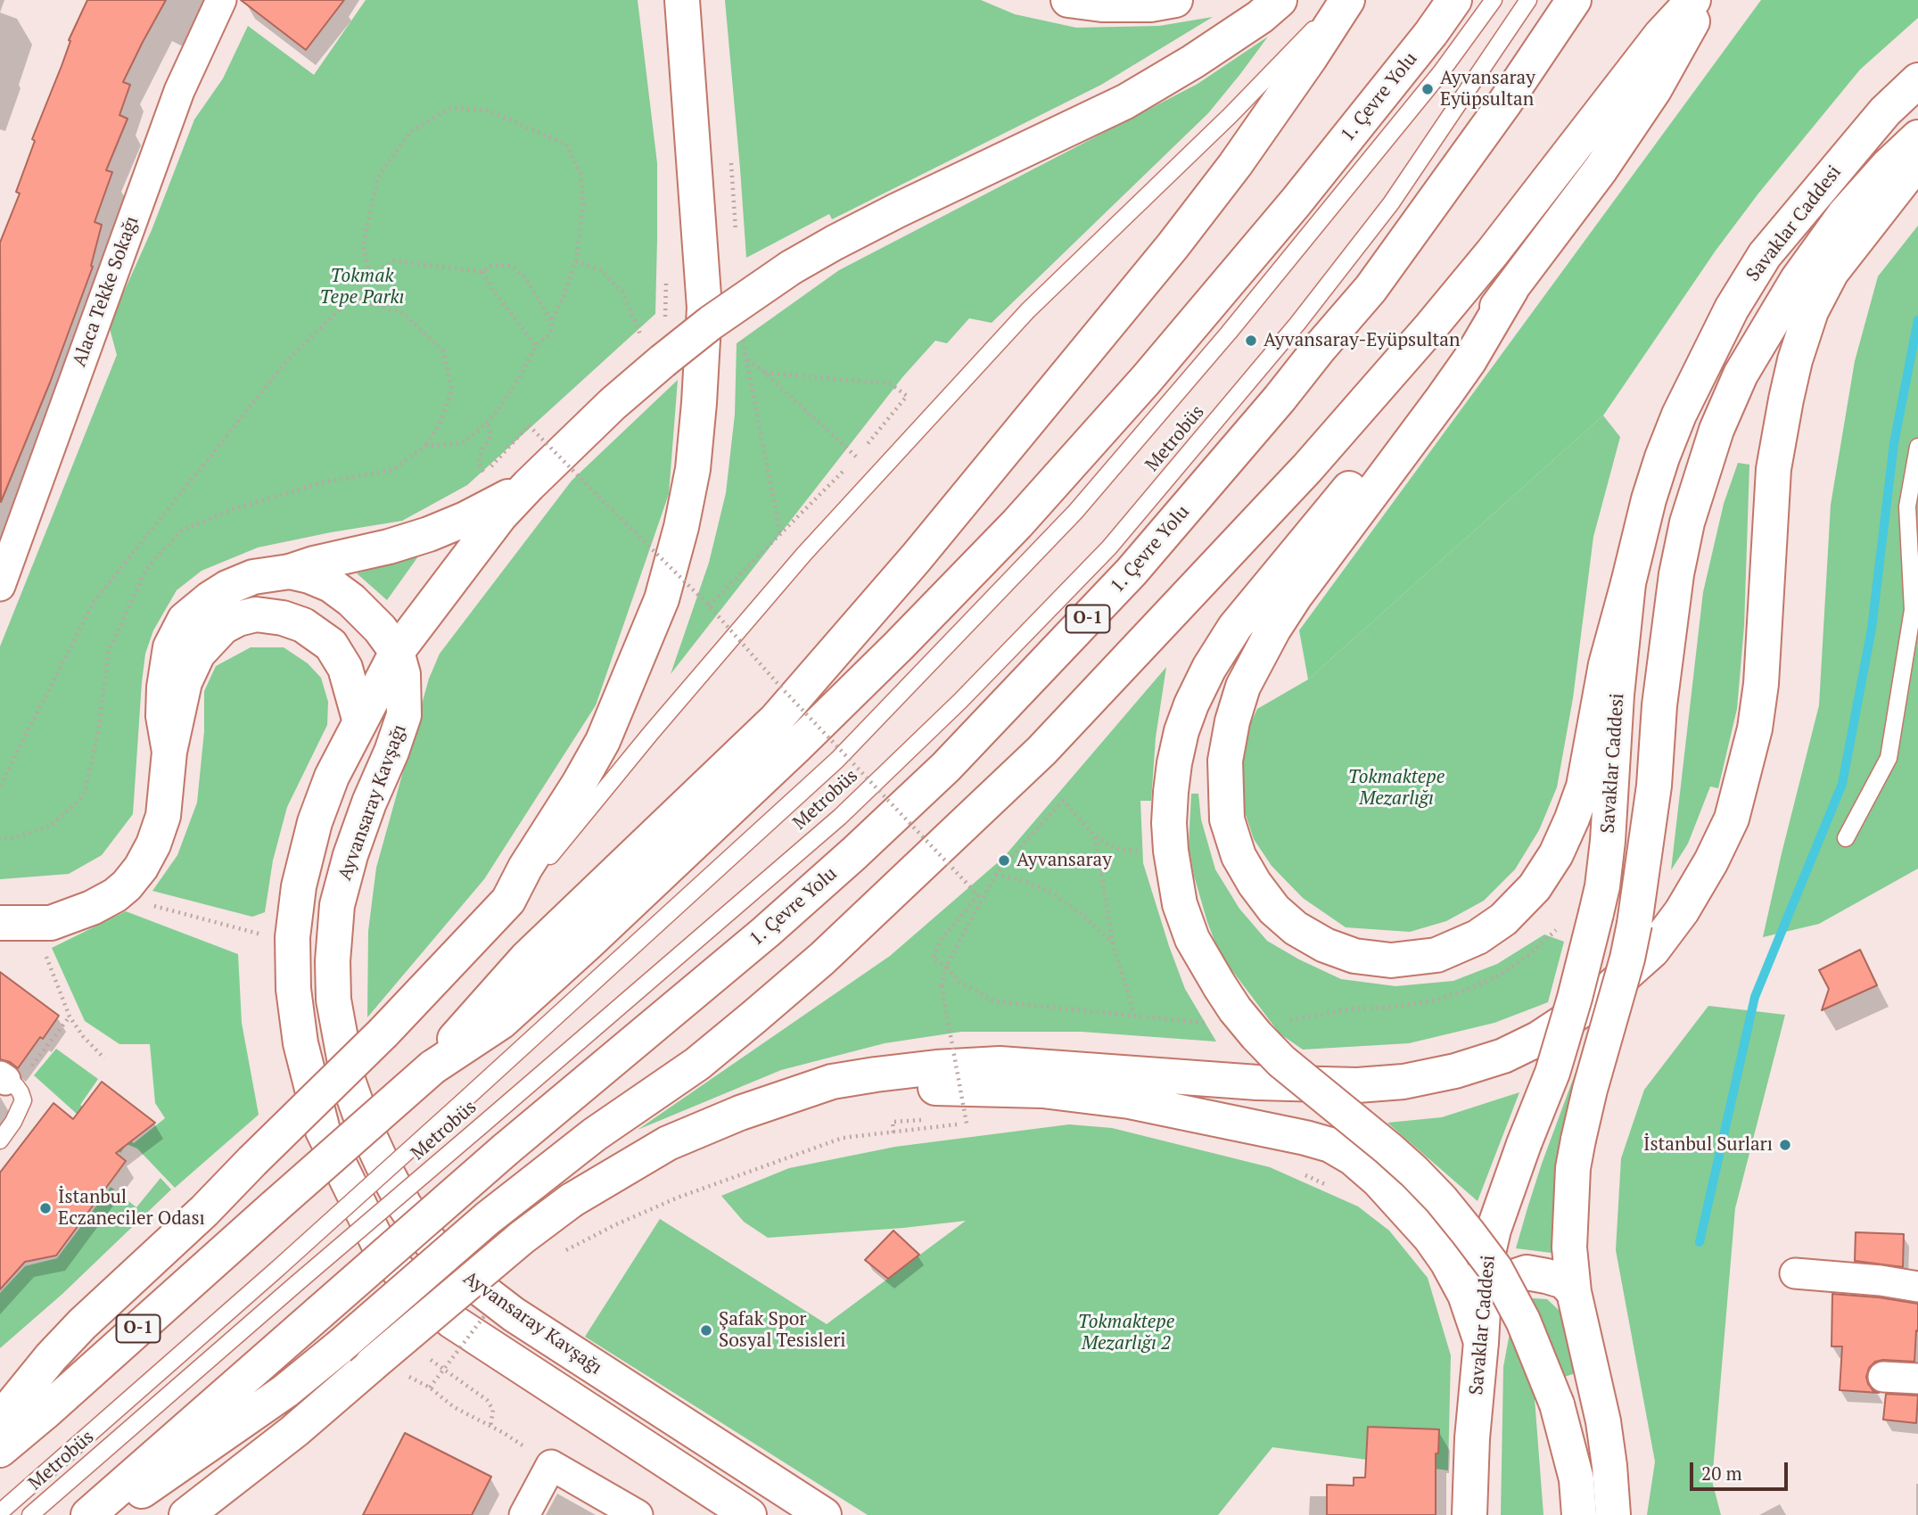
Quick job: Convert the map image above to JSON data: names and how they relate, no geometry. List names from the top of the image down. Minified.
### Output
{"streets":{"main road":["1. Çevre Yolu","Savaklar Caddesi","O-1","Ayvansaray Kavşağı"],"street":["Alaca Tekke Sokağı"],"lane":["Metrobüs"]},"crossings":[["1. Çevre Yolu","O-1"]],"parks":["Tokmak Tepe Parkı","Tokmaktepe Mezarlığı","Tokmaktepe Mezarlığı 2"],"places":["Ayvansaray Eyüpsultan","Ayvansaray-Eyüpsultan","Ayvansaray","İstanbul Surları","İstanbul Eczaneciler Odası","Şafak Spor Sosyal Tesisleri"],"scale_bar":"20 m"}
